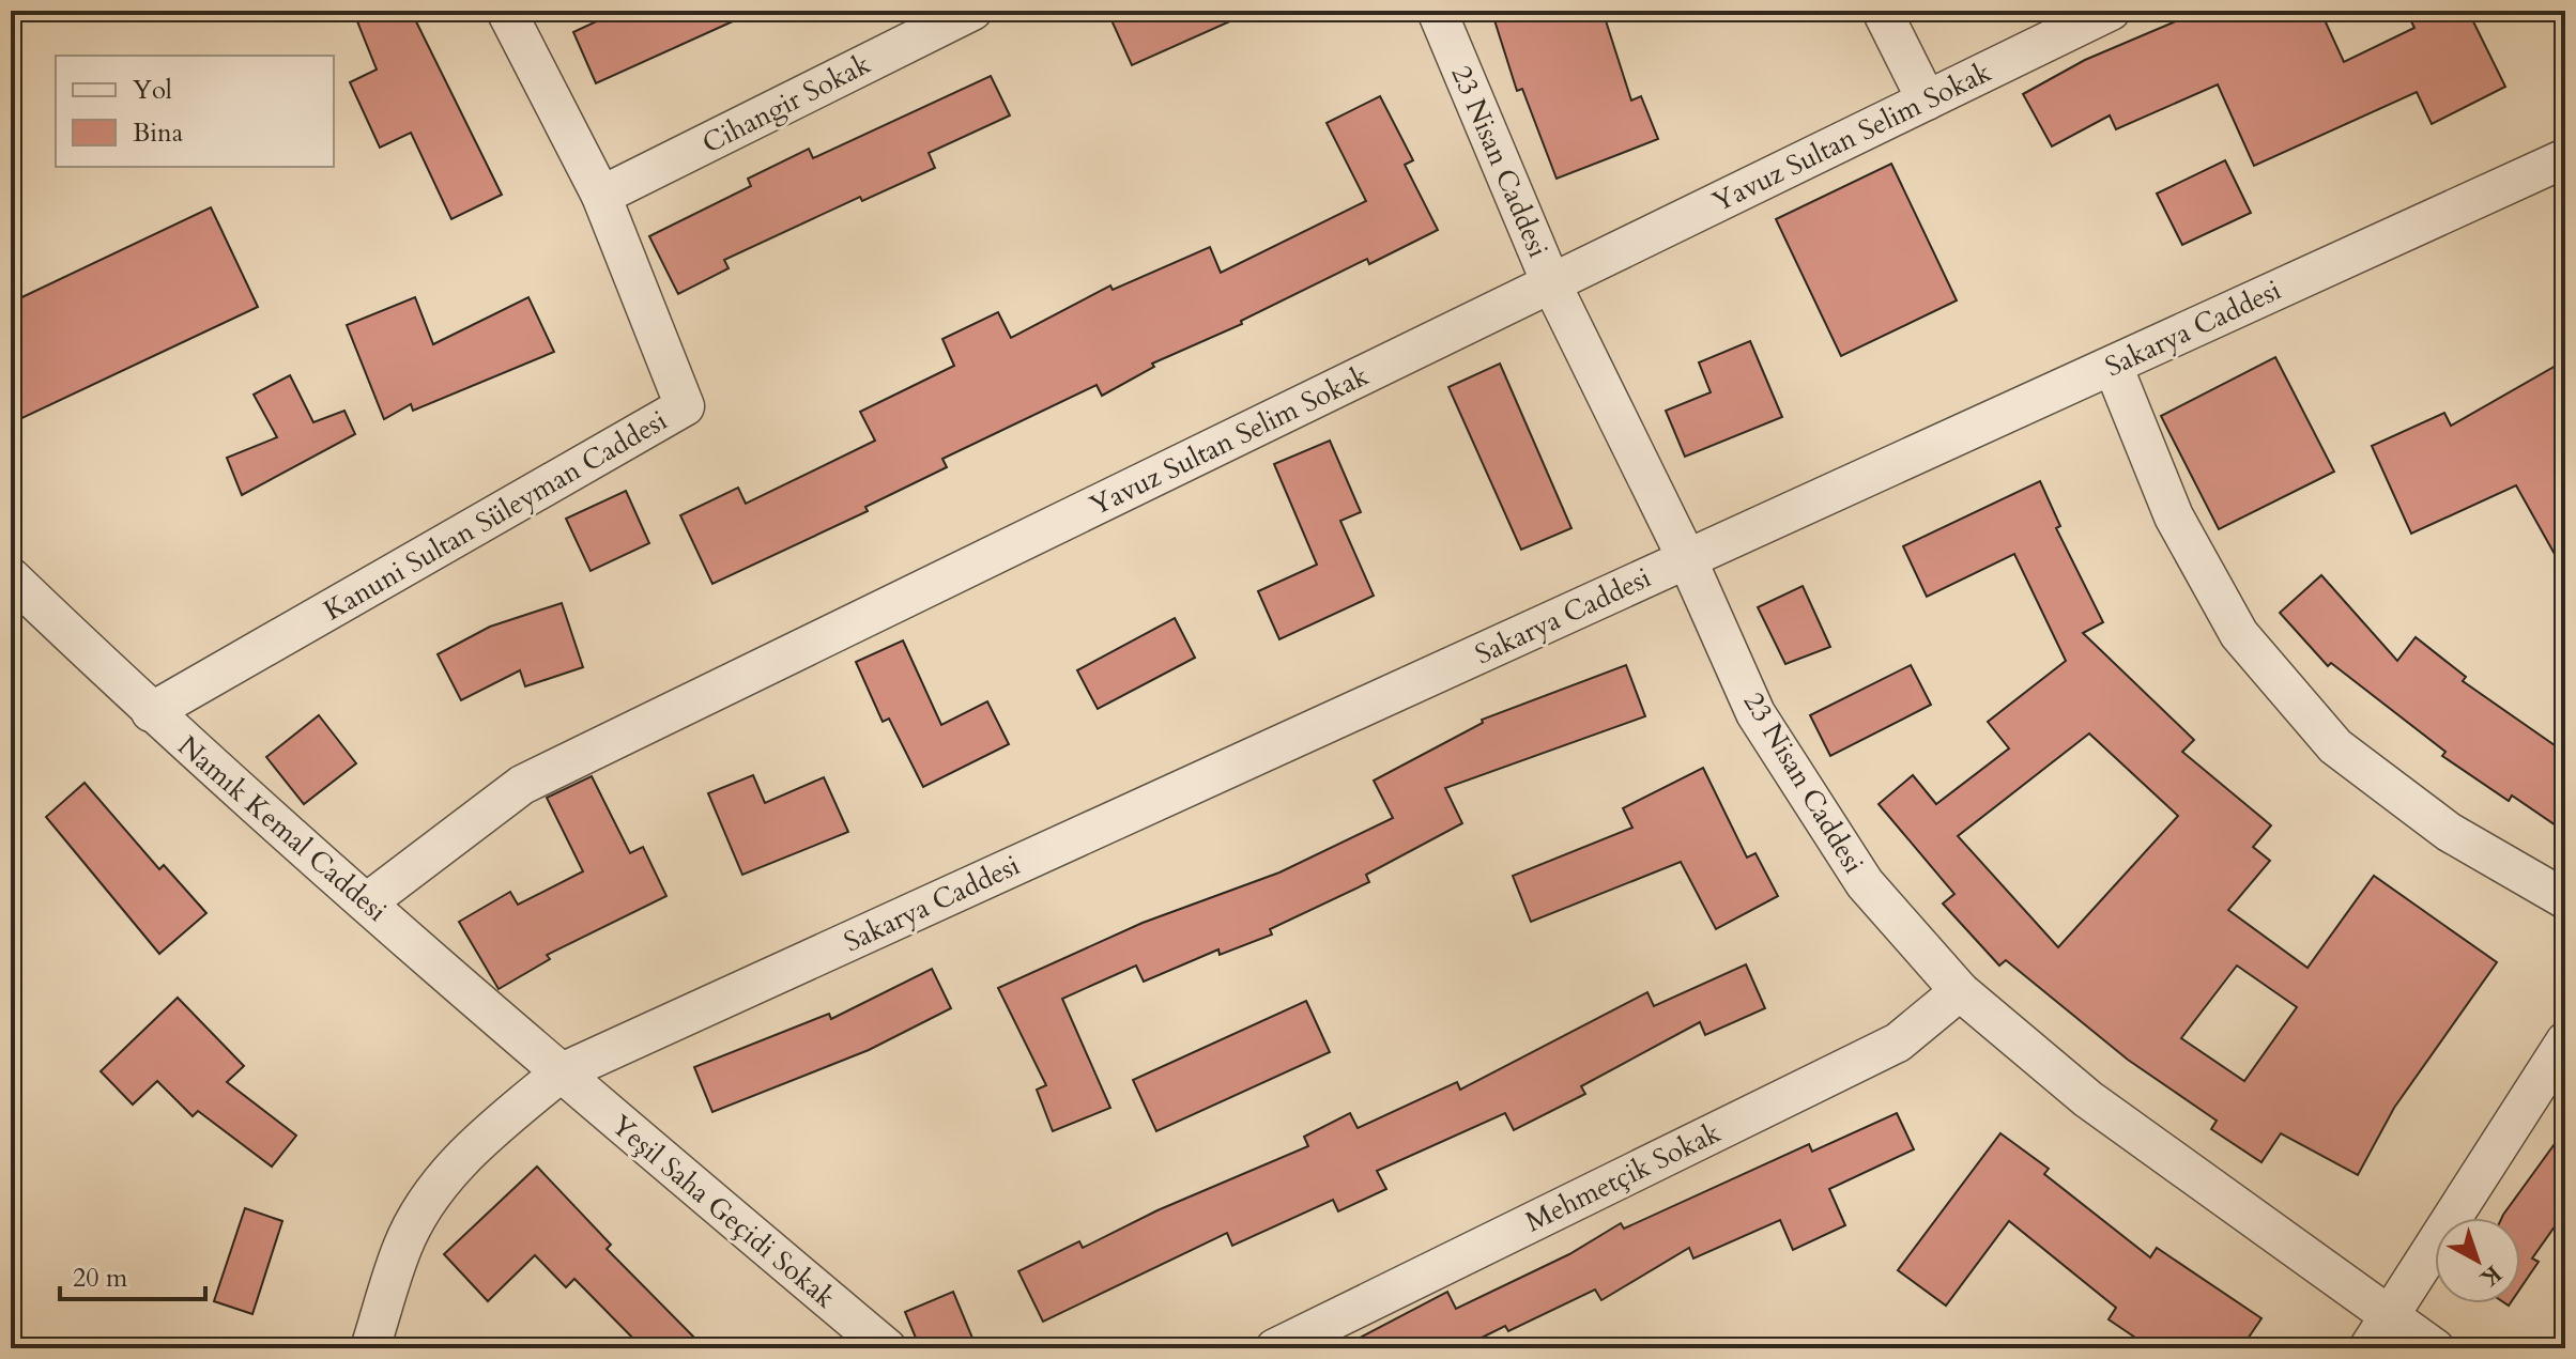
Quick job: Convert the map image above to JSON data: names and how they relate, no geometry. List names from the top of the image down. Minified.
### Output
{"streets":{"street":["Cihangir Sokak","Yavuz Sultan Selim Sokak","23 Nisan Caddesi","Sakarya Caddesi","Kanuni Sultan Süleyman Caddesi","Namık Kemal Caddesi","Mehmetçik Sokak","Yeşil Saha Geçidi Sokak"]},"crossings":[["Cihangir Sokak","Kanuni Sultan Süleyman Caddesi"],["Yavuz Sultan Selim Sokak","23 Nisan Caddesi"],["Yavuz Sultan Selim Sokak","Namık Kemal Caddesi"],["23 Nisan Caddesi","Sakarya Caddesi"],["23 Nisan Caddesi","Mehmetçik Sokak"],["Sakarya Caddesi","Namık Kemal Caddesi"],["Sakarya Caddesi","Yeşil Saha Geçidi Sokak"],["Kanuni Sultan Süleyman Caddesi","Namık Kemal Caddesi"],["Namık Kemal Caddesi","Yeşil Saha Geçidi Sokak"]],"legend":["Yol","Bina"],"scale_bar":"20 m","north":"bottom right"}
